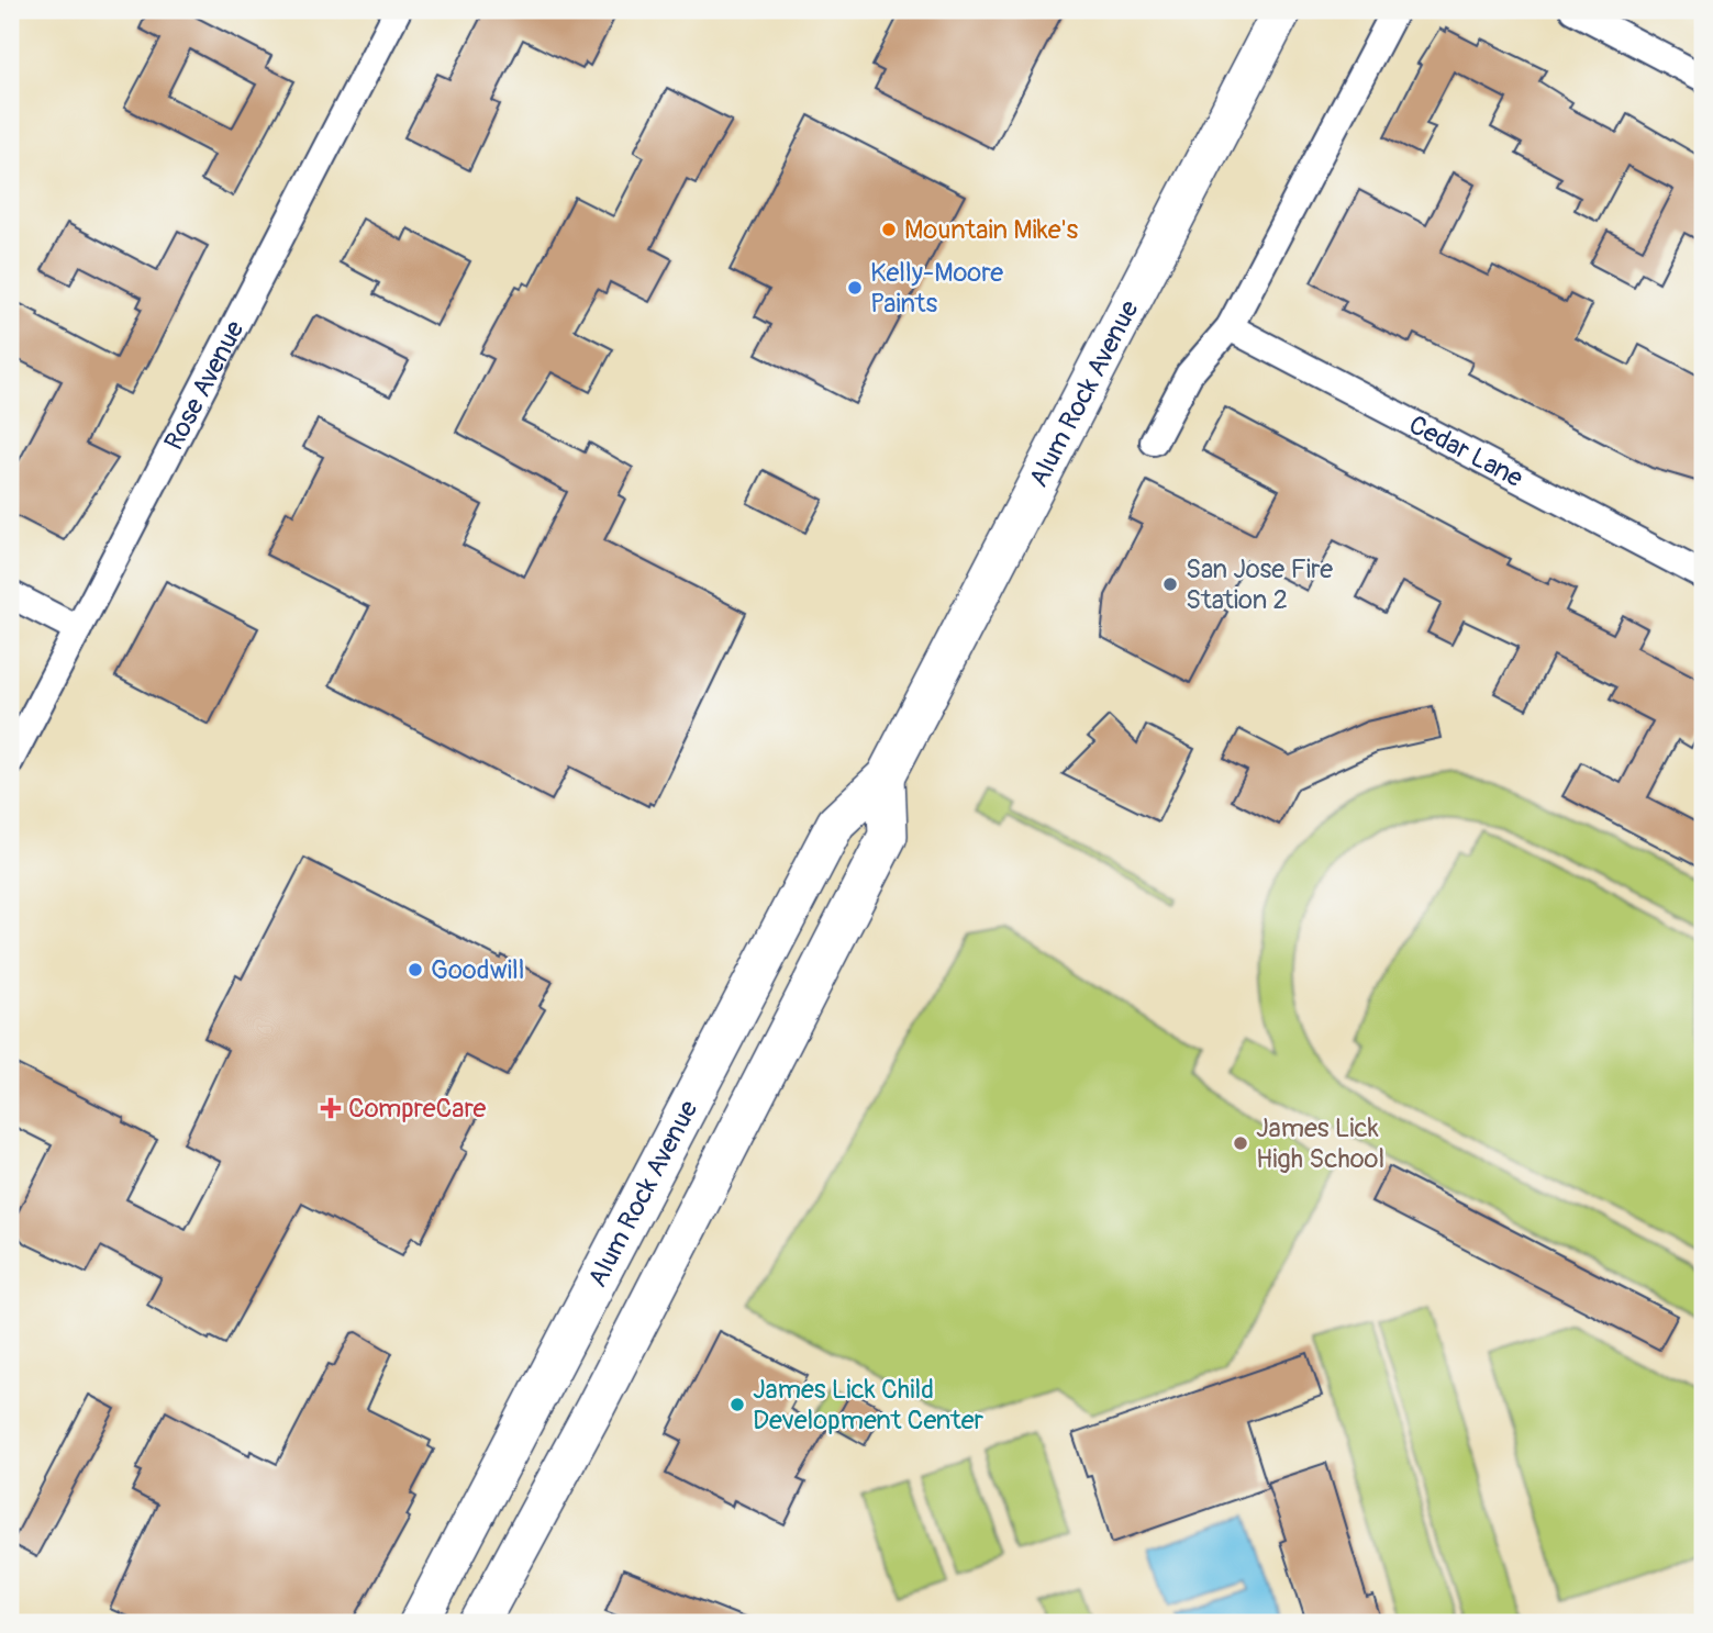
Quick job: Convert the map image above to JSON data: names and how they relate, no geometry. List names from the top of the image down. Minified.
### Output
{"streets":{"main road":["Alum Rock Avenue"],"street":["Rose Avenue","Cedar Lane"]},"places":{"other":["Mountain Mike's","Kelly-Moore Paints","San Jose Fire Station 2","Goodwill","James Lick High School","James Lick Child Development Center"],"health":["CompreCare"]}}
